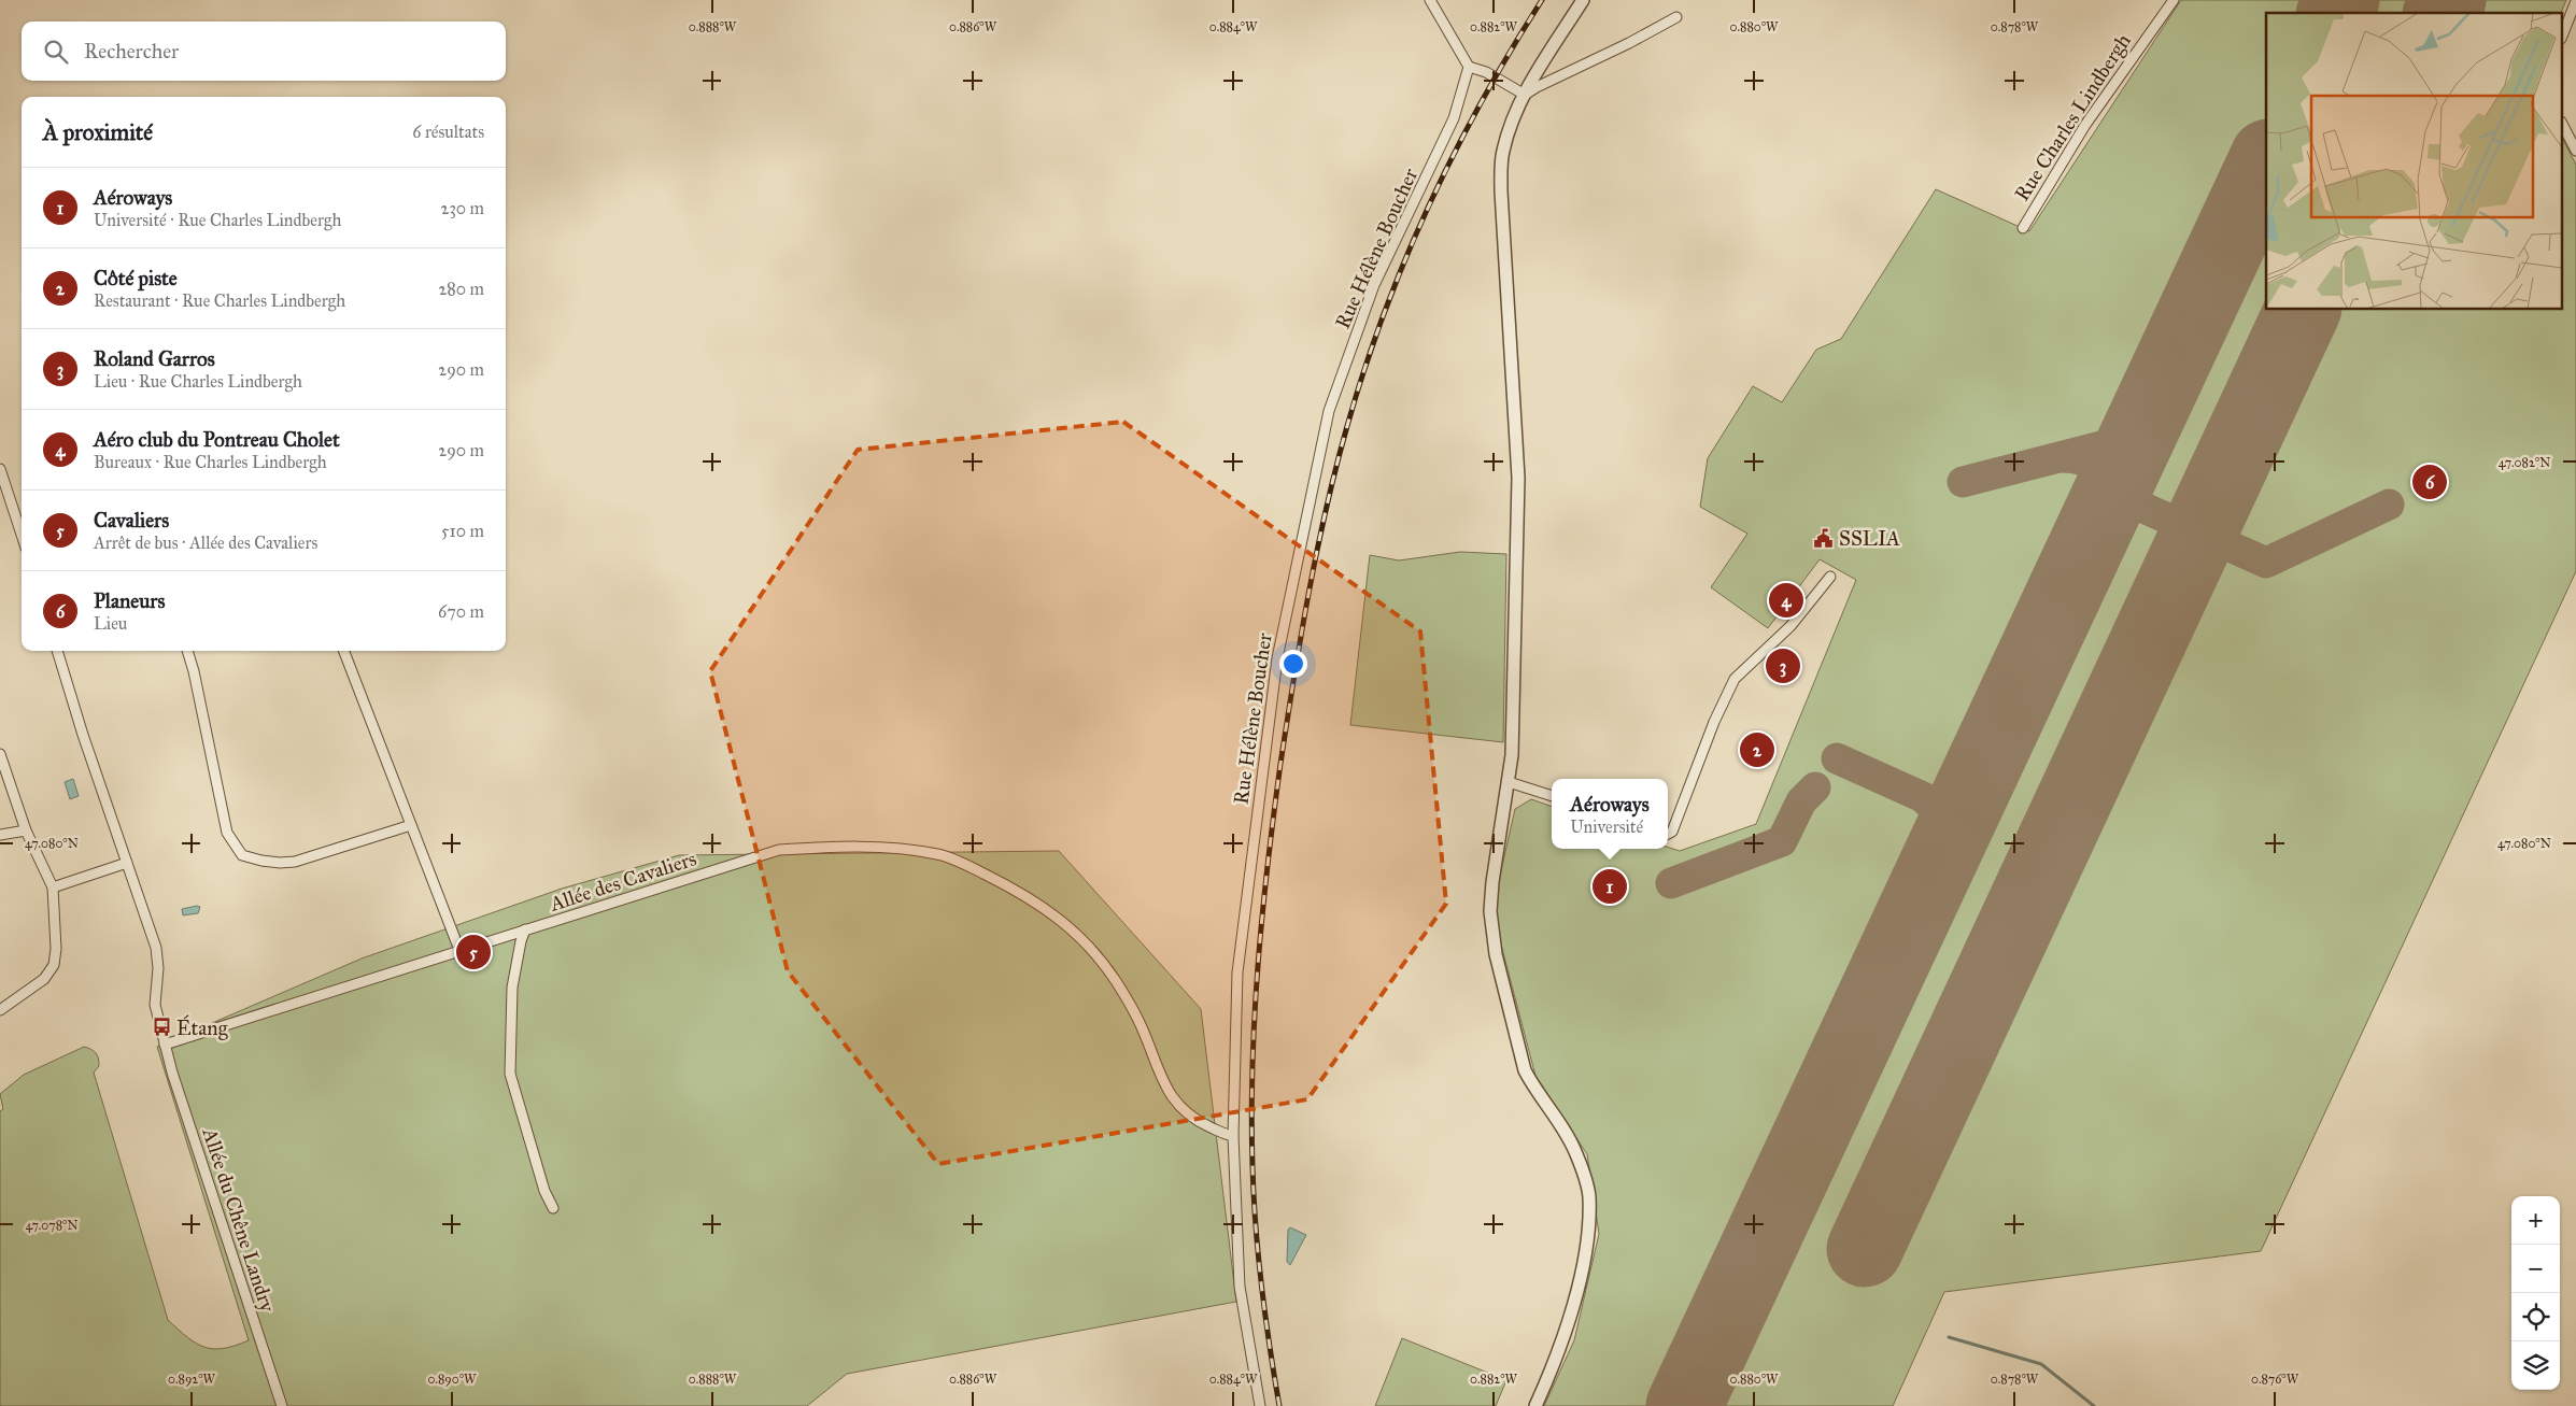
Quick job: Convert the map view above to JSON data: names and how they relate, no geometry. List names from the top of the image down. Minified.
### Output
{"streets":{"street":["Rue Charles Lindbergh","Rue Hélène Boucher","Allée des Cavaliers","Allée du Chêne Landry"]},"crossings":[["Rue Hélène Boucher","Allée des Cavaliers"],["Allée des Cavaliers","Allée du Chêne Landry"]],"places":{"public building":["SSLIA"],"bus stop":["Étang"]},"page":{"search":"Rechercher","heading":["À proximité","6 résultats"],"list":[{"mark":"1","name":"Aéroways","note":"Université · Rue Charles Lindbergh","value":"230 m"},{"mark":"2","name":"Côté piste","note":"Restaurant · Rue Charles Lindbergh","value":"280 m"},{"mark":"3","name":"Roland Garros","note":"Lieu · Rue Charles Lindbergh","value":"290 m"},{"mark":"4","name":"Aéro club du Pontreau Cholet","note":"Bureaux · Rue Charles Lindbergh","value":"290 m"},{"mark":"5","name":"Cavaliers","note":"Arrêt de bus · Allée des Cavaliers","value":"510 m"},{"mark":"6","name":"Planeurs","note":"Lieu","value":"670 m"}],"pins":["6","4","3","2","1","5"],"popup":["Aéroways","Université"],"map_buttons":["+","−"]},"coordinates":["0.888°W","0.886°W","0.884°W","0.882°W","0.880°W","0.878°W","47.082°N","47.080°N","47.078°N","0.892°W","0.890°W","0.876°W"]}
